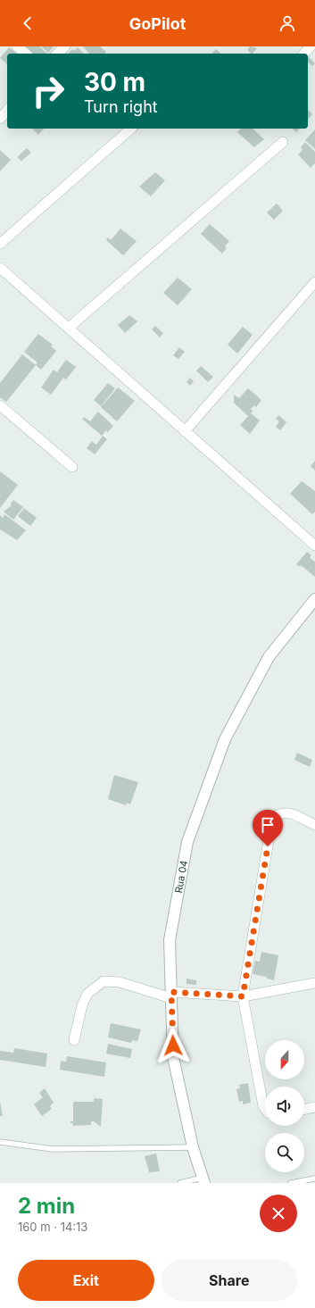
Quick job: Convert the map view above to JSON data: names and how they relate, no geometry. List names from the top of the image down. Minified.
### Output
{"streets":{"street":["Rua 04"]},"north":"bottom","page":{"header":"GoPilot","turn":["30 m","Turn right"],"heading":["2 min","160 m · 14:13"],"buttons":["Exit","Share"]}}
